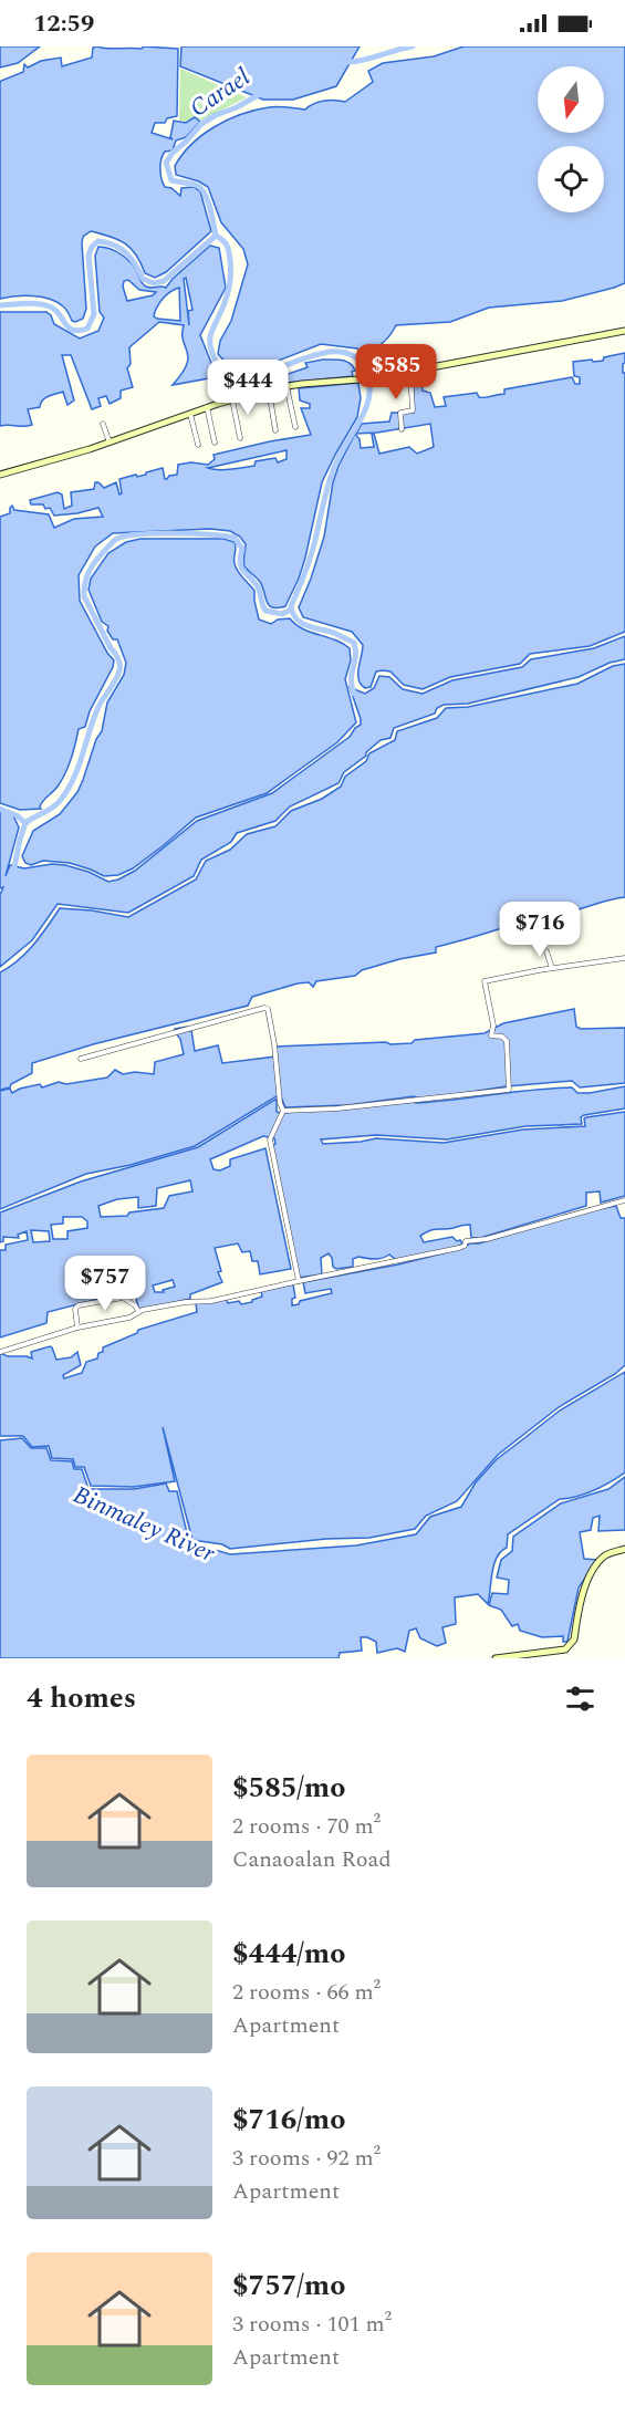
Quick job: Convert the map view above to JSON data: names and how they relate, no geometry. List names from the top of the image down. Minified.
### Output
{"water":["Carael","Binmaley River"],"north":"bottom","page":{"status":"12:59","price":["$585","$444","$716","$757"],"heading":"4 homes","list":[{"name":"$585/mo","note":"2 rooms · 70 m² · Canaoalan Road"},{"name":"$444/mo","note":"2 rooms · 66 m² · Apartment"},{"name":"$716/mo","note":"3 rooms · 92 m² · Apartment"},{"name":"$757/mo","note":"3 rooms · 101 m² · Apartment"}]}}
